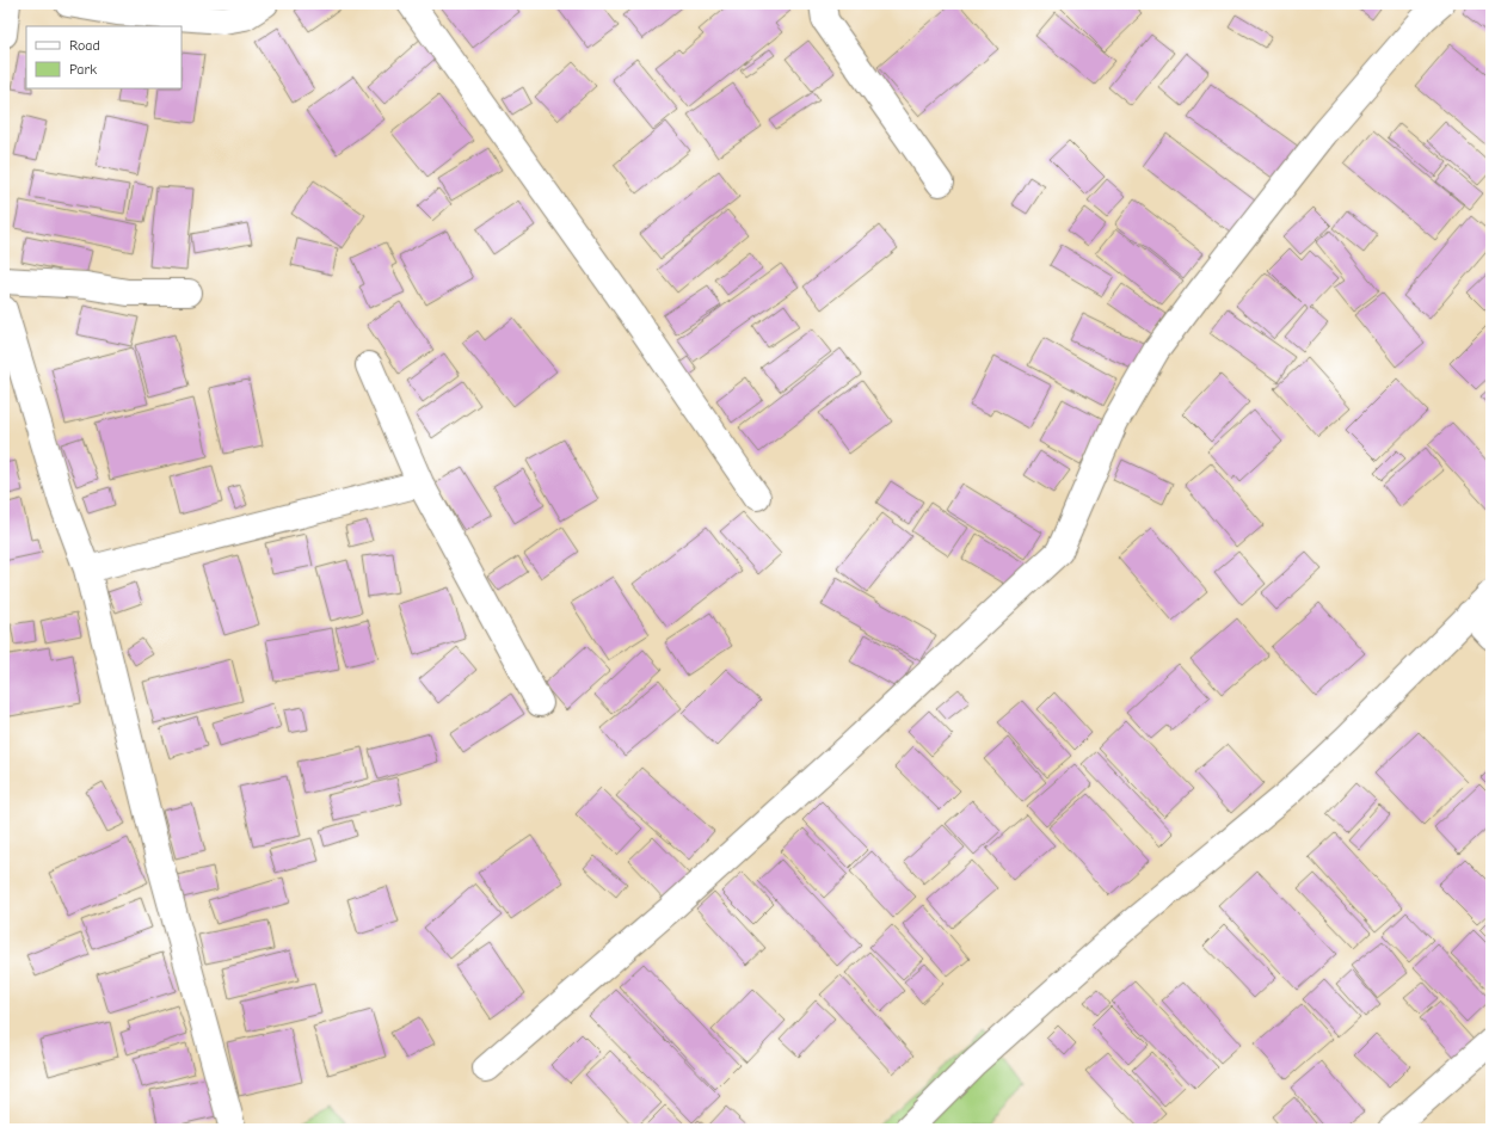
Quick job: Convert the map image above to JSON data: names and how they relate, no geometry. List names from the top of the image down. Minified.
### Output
{"legend":["Road","Park"]}
